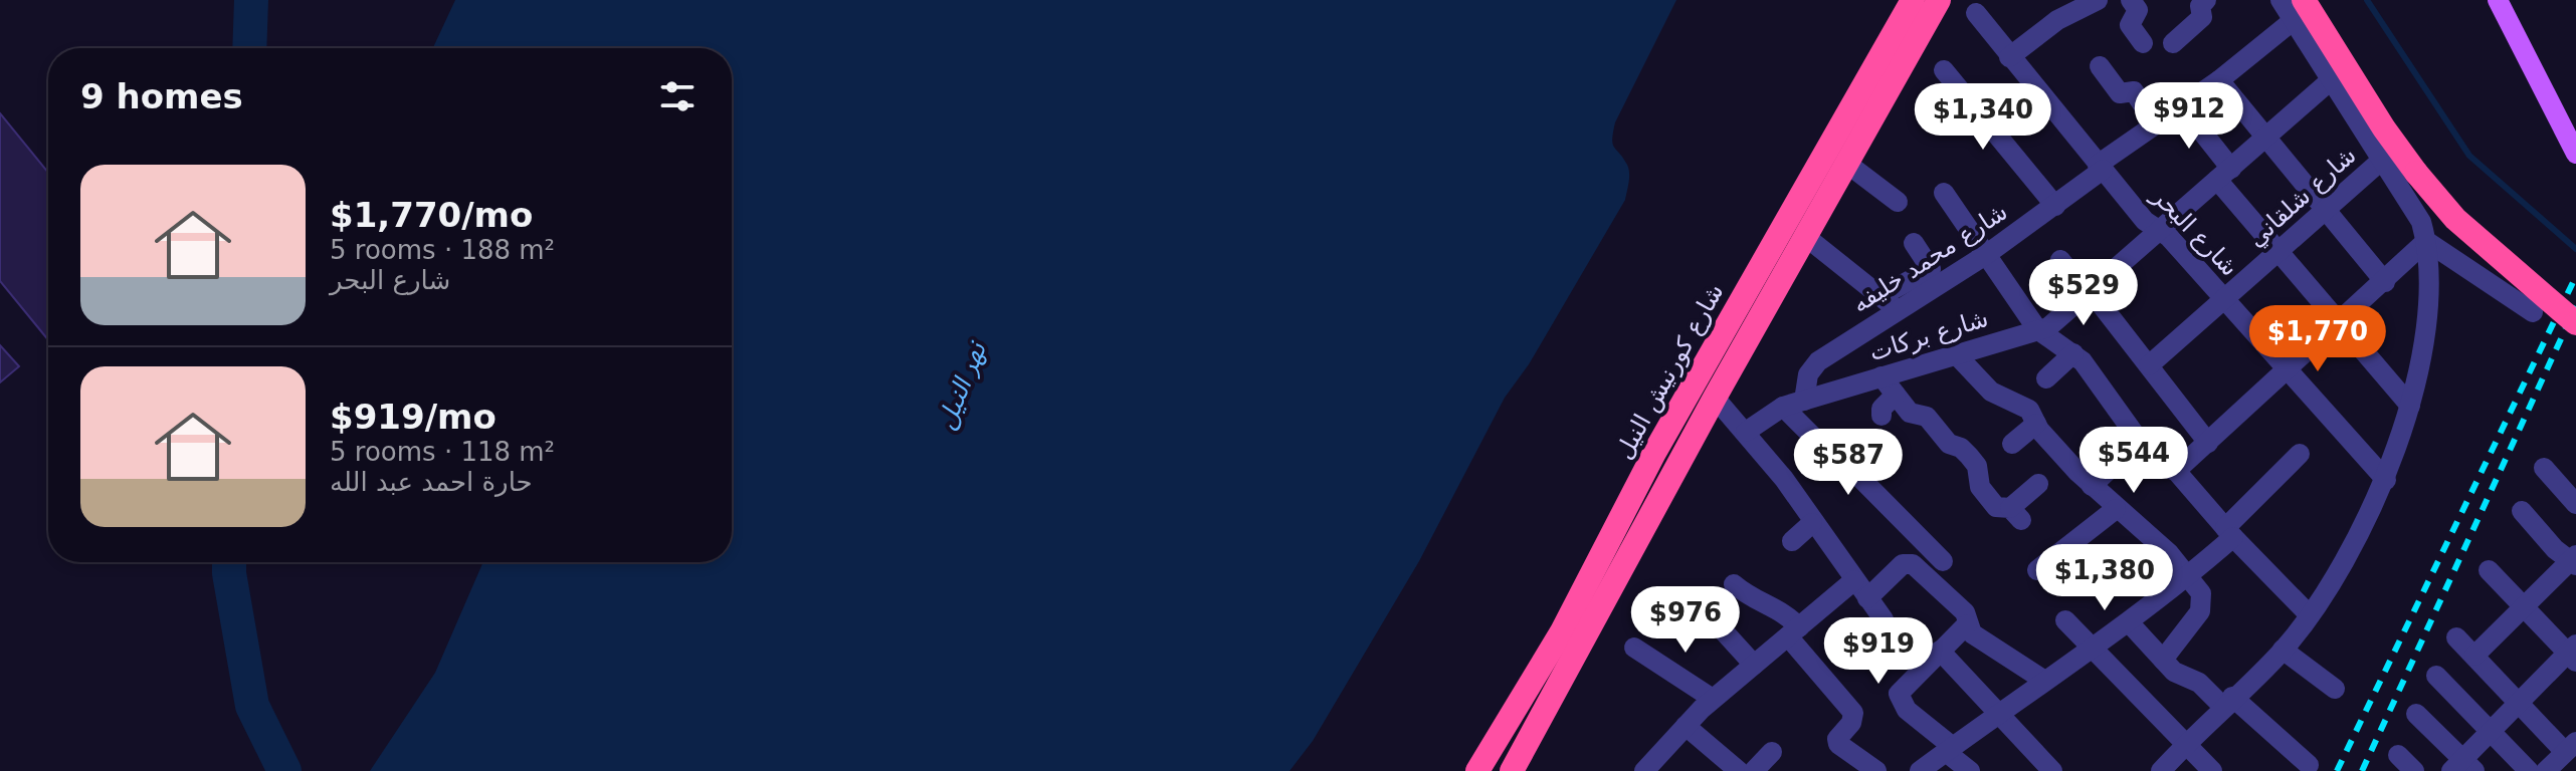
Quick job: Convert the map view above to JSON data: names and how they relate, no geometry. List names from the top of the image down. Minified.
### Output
{"streets":{"highway":["شارع كورنيش النيل"],"street":["شارع شلقاني","شارع البحر","شارع محمد خليفه","شارع بركات"]},"crossings":[["شارع شلقاني","شارع البحر"],["شارع البحر","شارع محمد خليفه"],["شارع البحر","شارع بركات"],["شارع محمد خليفه","شارع بركات"]],"water":["نهر النيل"],"page":{"heading":"9 homes","price":["$912","$1,340","$529","$1,770","$544","$587","$1,380","$976","$919"],"list":[{"name":"$1,770/mo","note":"5 rooms · 188 m² · شارع البحر"},{"name":"$919/mo","note":"5 rooms · 118 m² · حارة احمد عبد الله"}]}}
